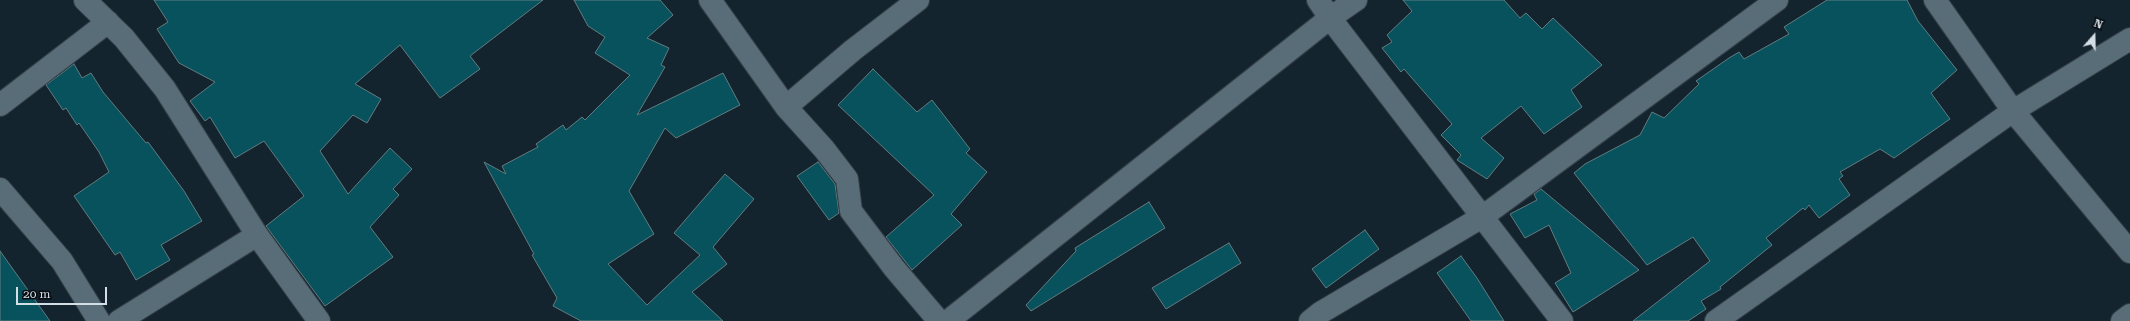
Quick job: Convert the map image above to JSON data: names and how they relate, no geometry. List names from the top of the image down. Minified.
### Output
{"scale_bar":"20 m","north":"top"}
